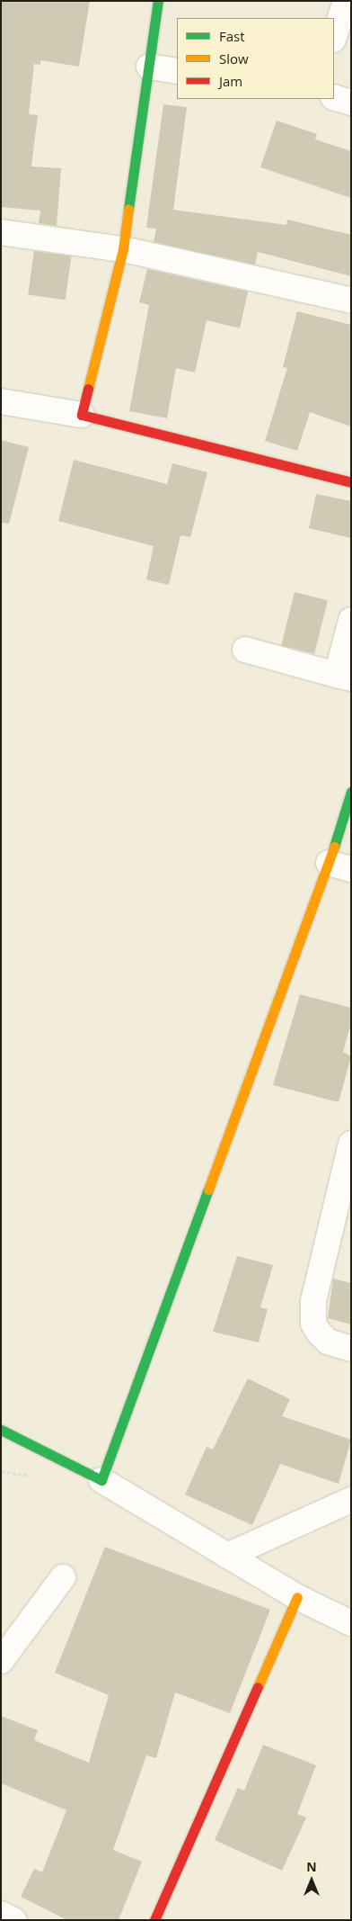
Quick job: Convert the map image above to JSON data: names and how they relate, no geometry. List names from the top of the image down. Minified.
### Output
{"legend":["Fast","Slow","Jam"],"north":"top"}
